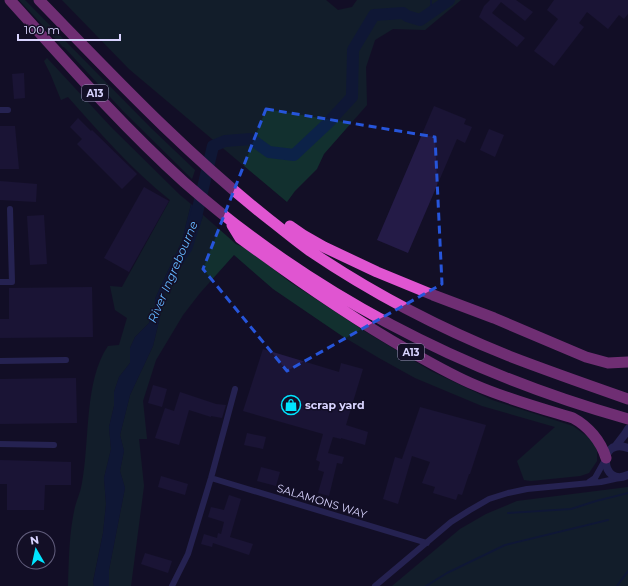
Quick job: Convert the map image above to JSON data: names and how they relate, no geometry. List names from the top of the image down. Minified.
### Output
{"streets":{"highway":["A13"],"street":["SALAMONS WAY"]},"water":["River Ingrebourne"],"places":{"shop":["scrap yard"]},"scale_bar":"100 m","north":"top"}
